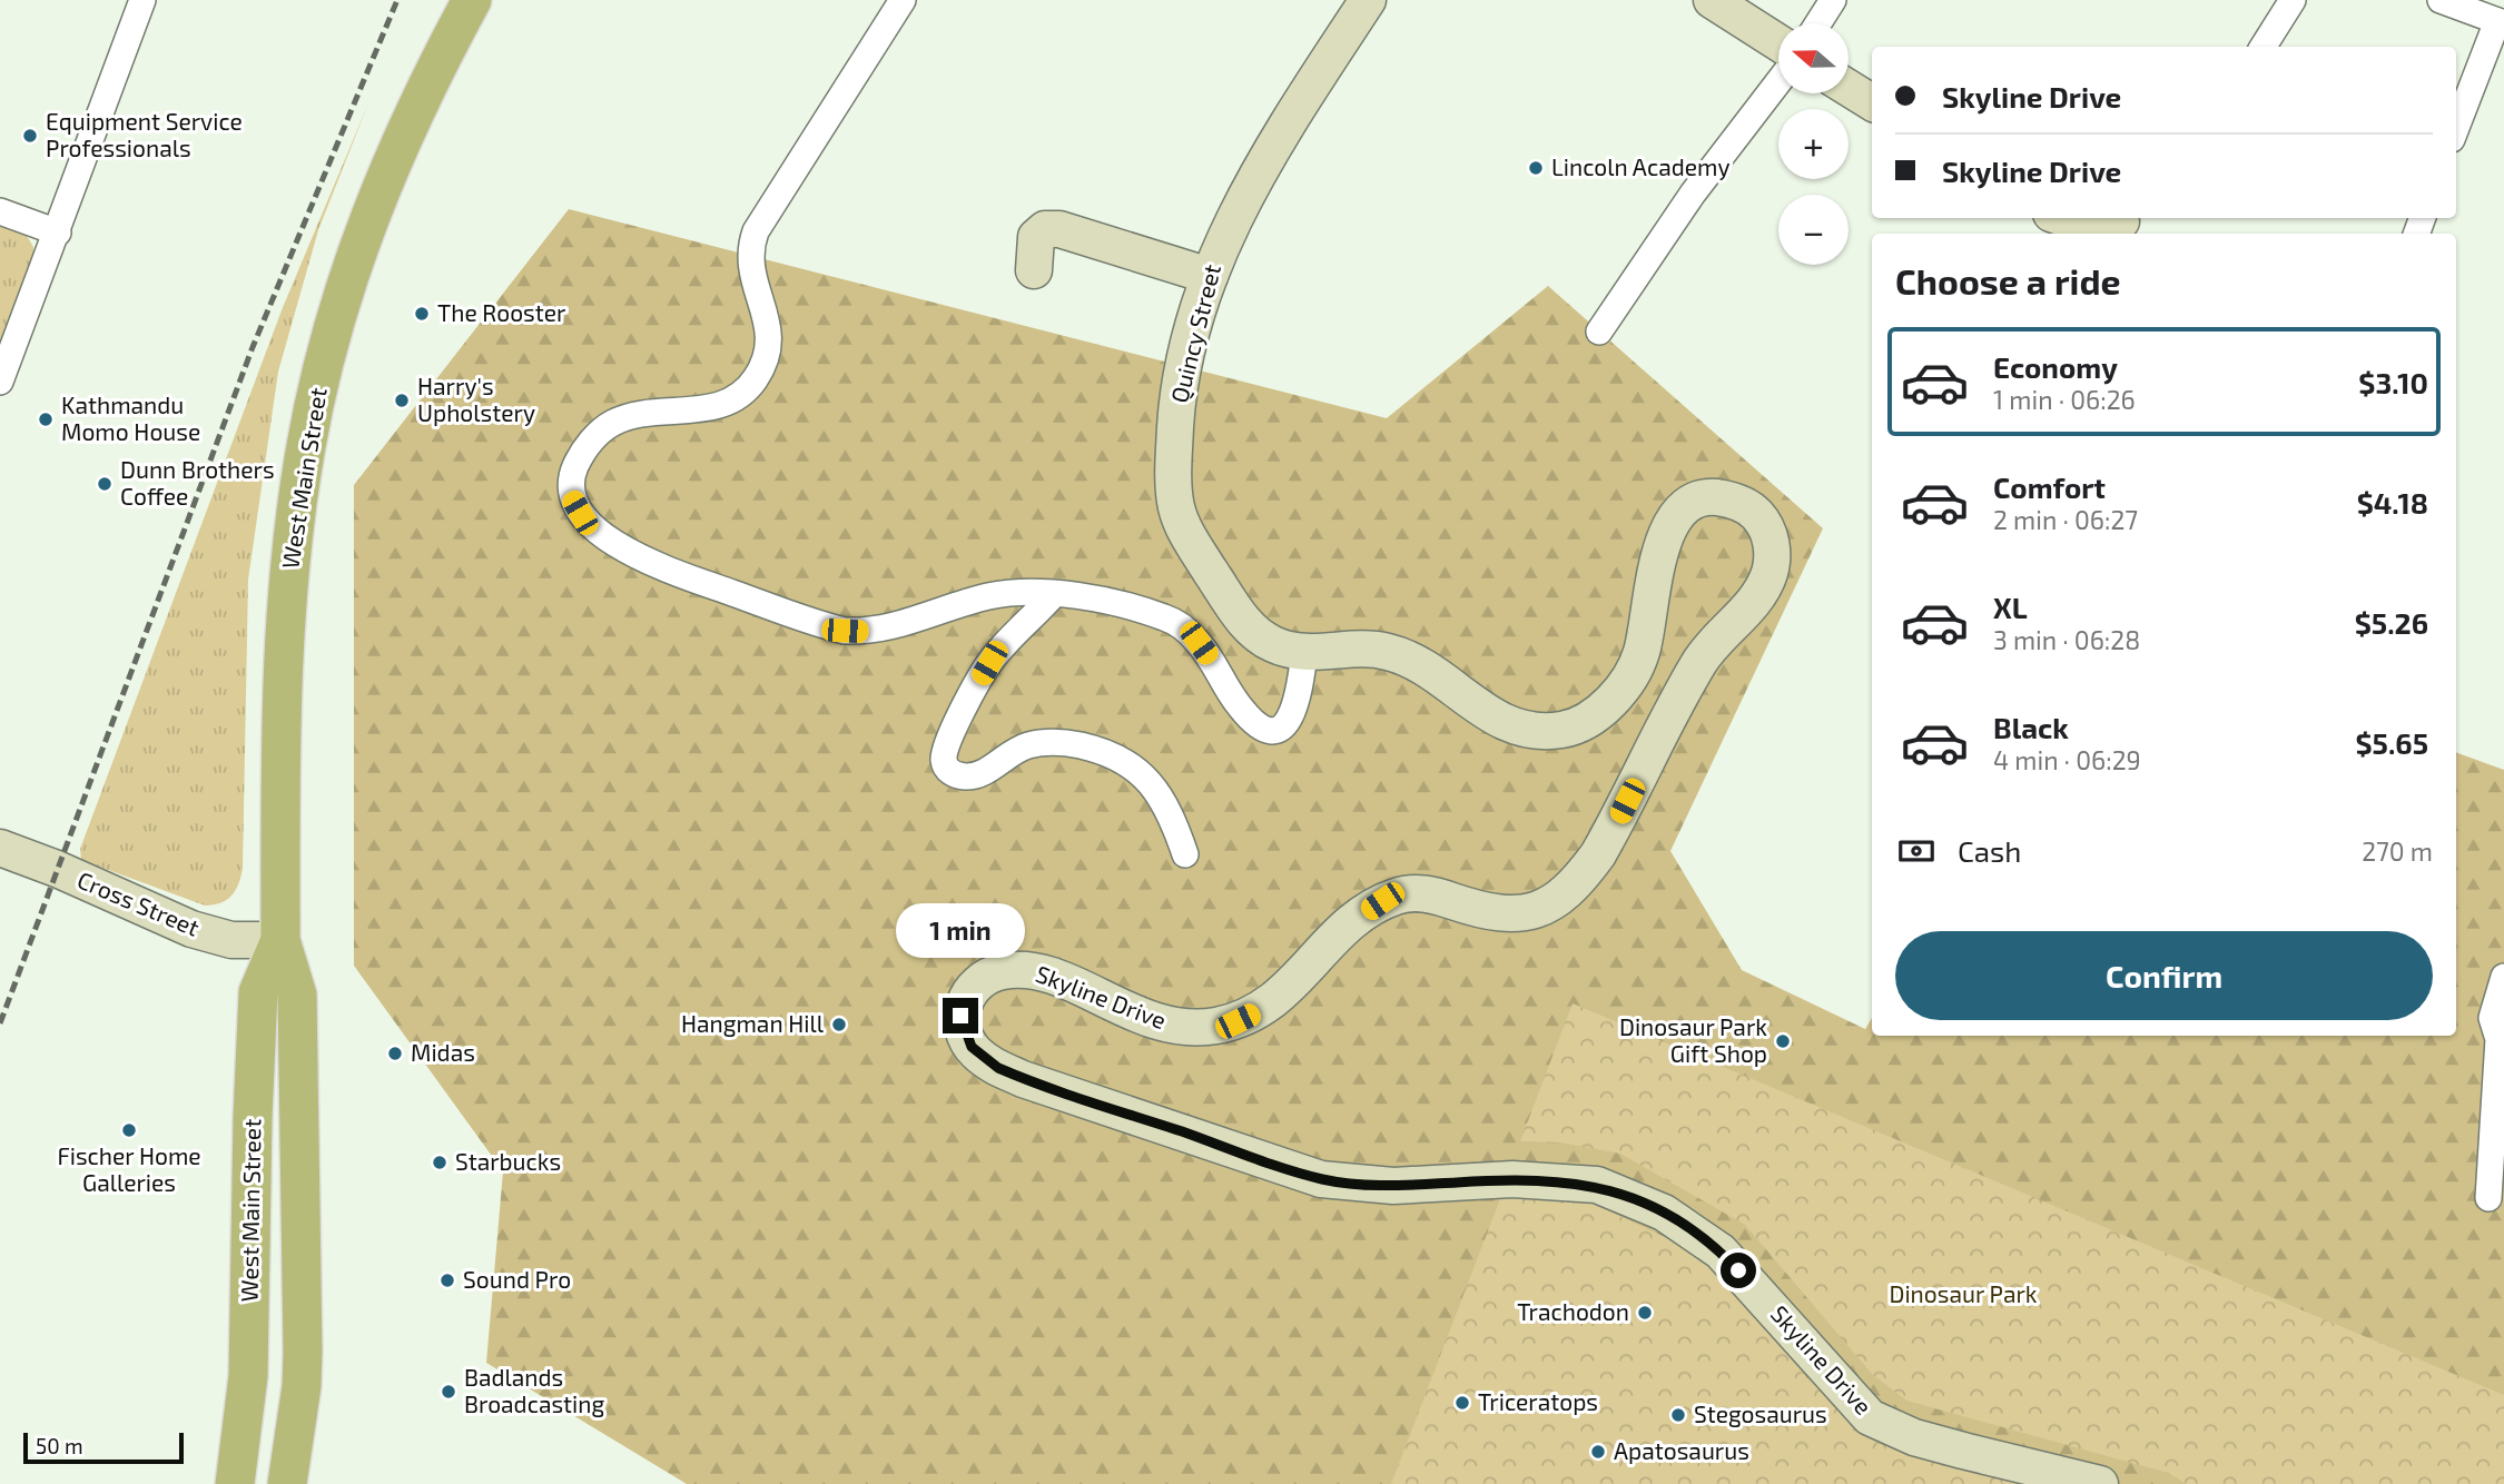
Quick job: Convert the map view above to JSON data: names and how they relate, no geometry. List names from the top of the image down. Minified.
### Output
{"streets":{"main road":["West Main Street"],"street":["Quincy Street","Cross Street","Skyline Drive"]},"crossings":[["Quincy Street","Skyline Drive"],["West Main Street","Cross Street"]],"parks":["Dinosaur Park"],"places":["Equipment Service Professionals","Lincoln Academy","The Rooster","Harry's Upholstery","Kathmandu Momo House","Dunn Brothers Coffee","Hangman Hill","Dinosaur Park Gift Shop","Midas","Fischer Home Galleries","Starbucks","Sound Pro","Trachodon","Badlands Broadcasting","Triceratops","Stegosaurus","Apatosaurus"],"scale_bar":"50 m","north":"left","page":{"map_buttons":["+","−"],"banner":["Skyline Drive","Skyline Drive"],"heading":"Choose a ride","list":[{"name":"Economy","note":"1 min · 06:26","value":"$3.10"},{"name":"Comfort","note":"2 min · 06:27","value":"$4.18"},{"name":"XL","note":"3 min · 06:28","value":"$5.26"},{"name":"Black","note":"4 min · 06:29","value":"$5.65"}],"pay":["Cash","270 m"],"bubble":"1 min","buttons":"Confirm","scale":"50 m"}}
